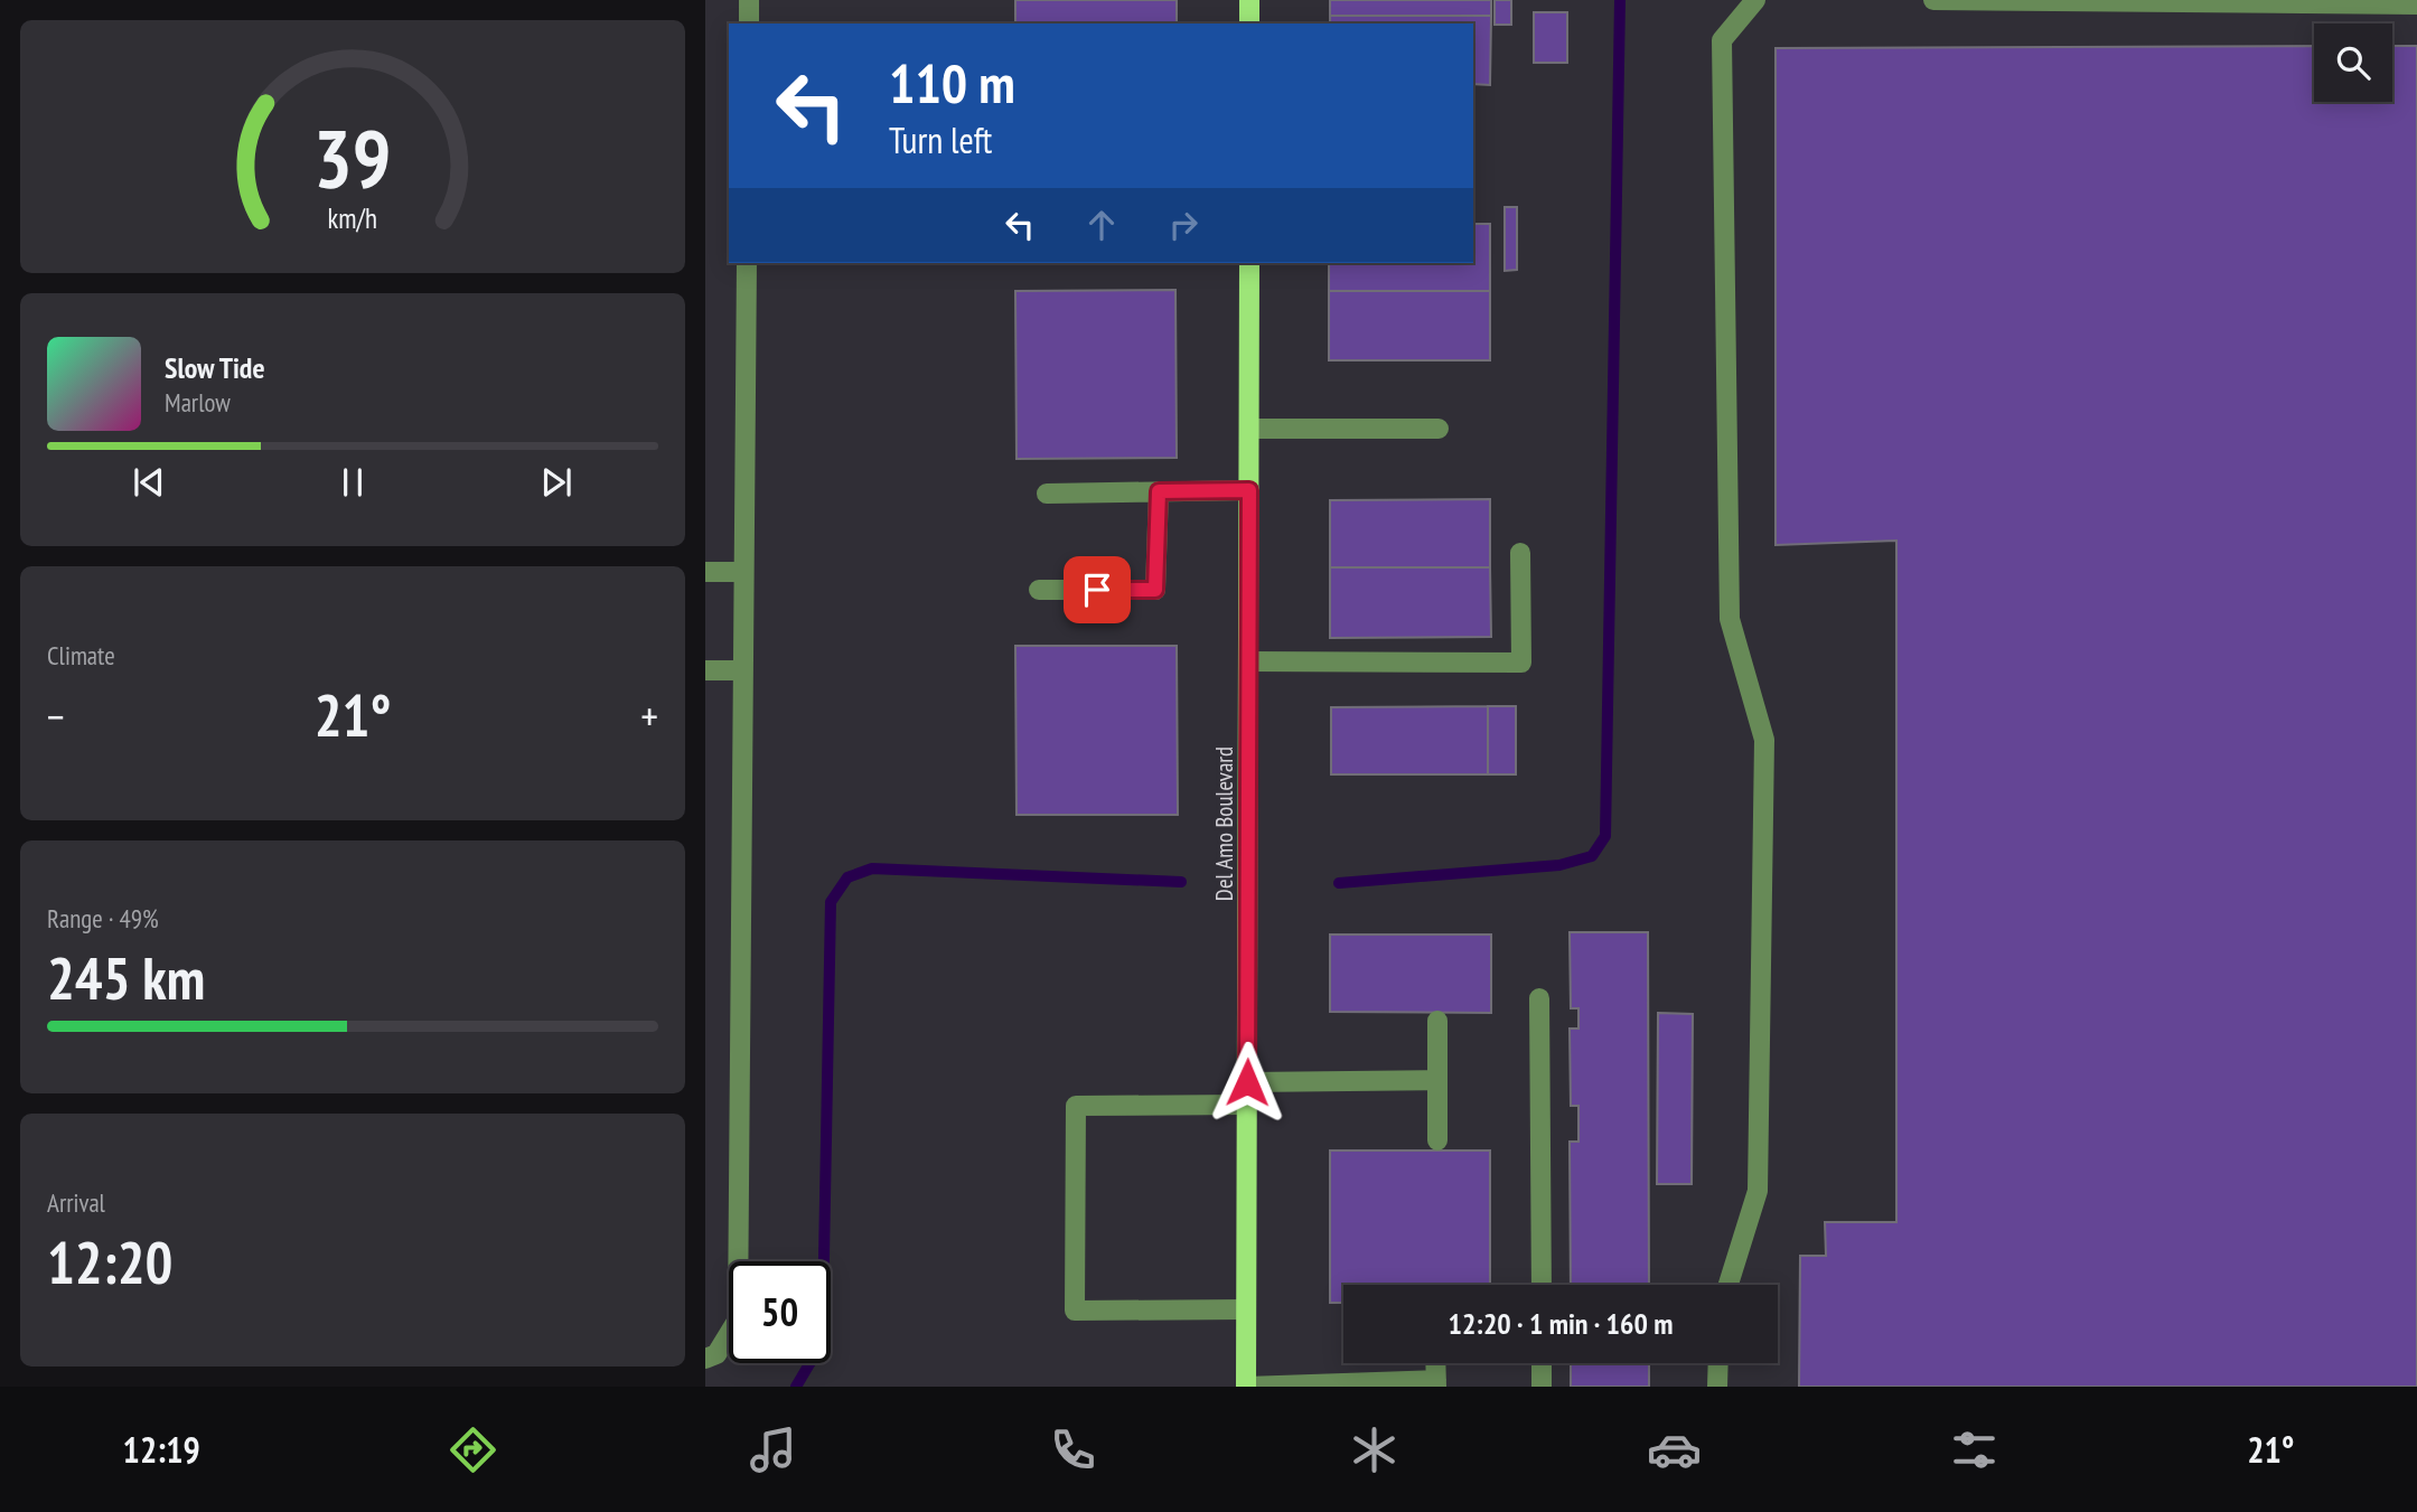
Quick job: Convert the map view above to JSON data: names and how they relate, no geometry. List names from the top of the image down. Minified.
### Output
{"streets":{"main road":["Del Amo Boulevard"]},"page":{"turn":["110 m","Turn left"],"song":["Slow Tide","Marlow"],"tile":["Climate",["Range · 49%","245 km"],["Arrival","12:20"]],"heat":["−","21°","+"],"limit":"50","trip":"12:20 · 1 min · 160 m","tabs":["12:19","21°"],"gauge":["39","km/h"]}}
